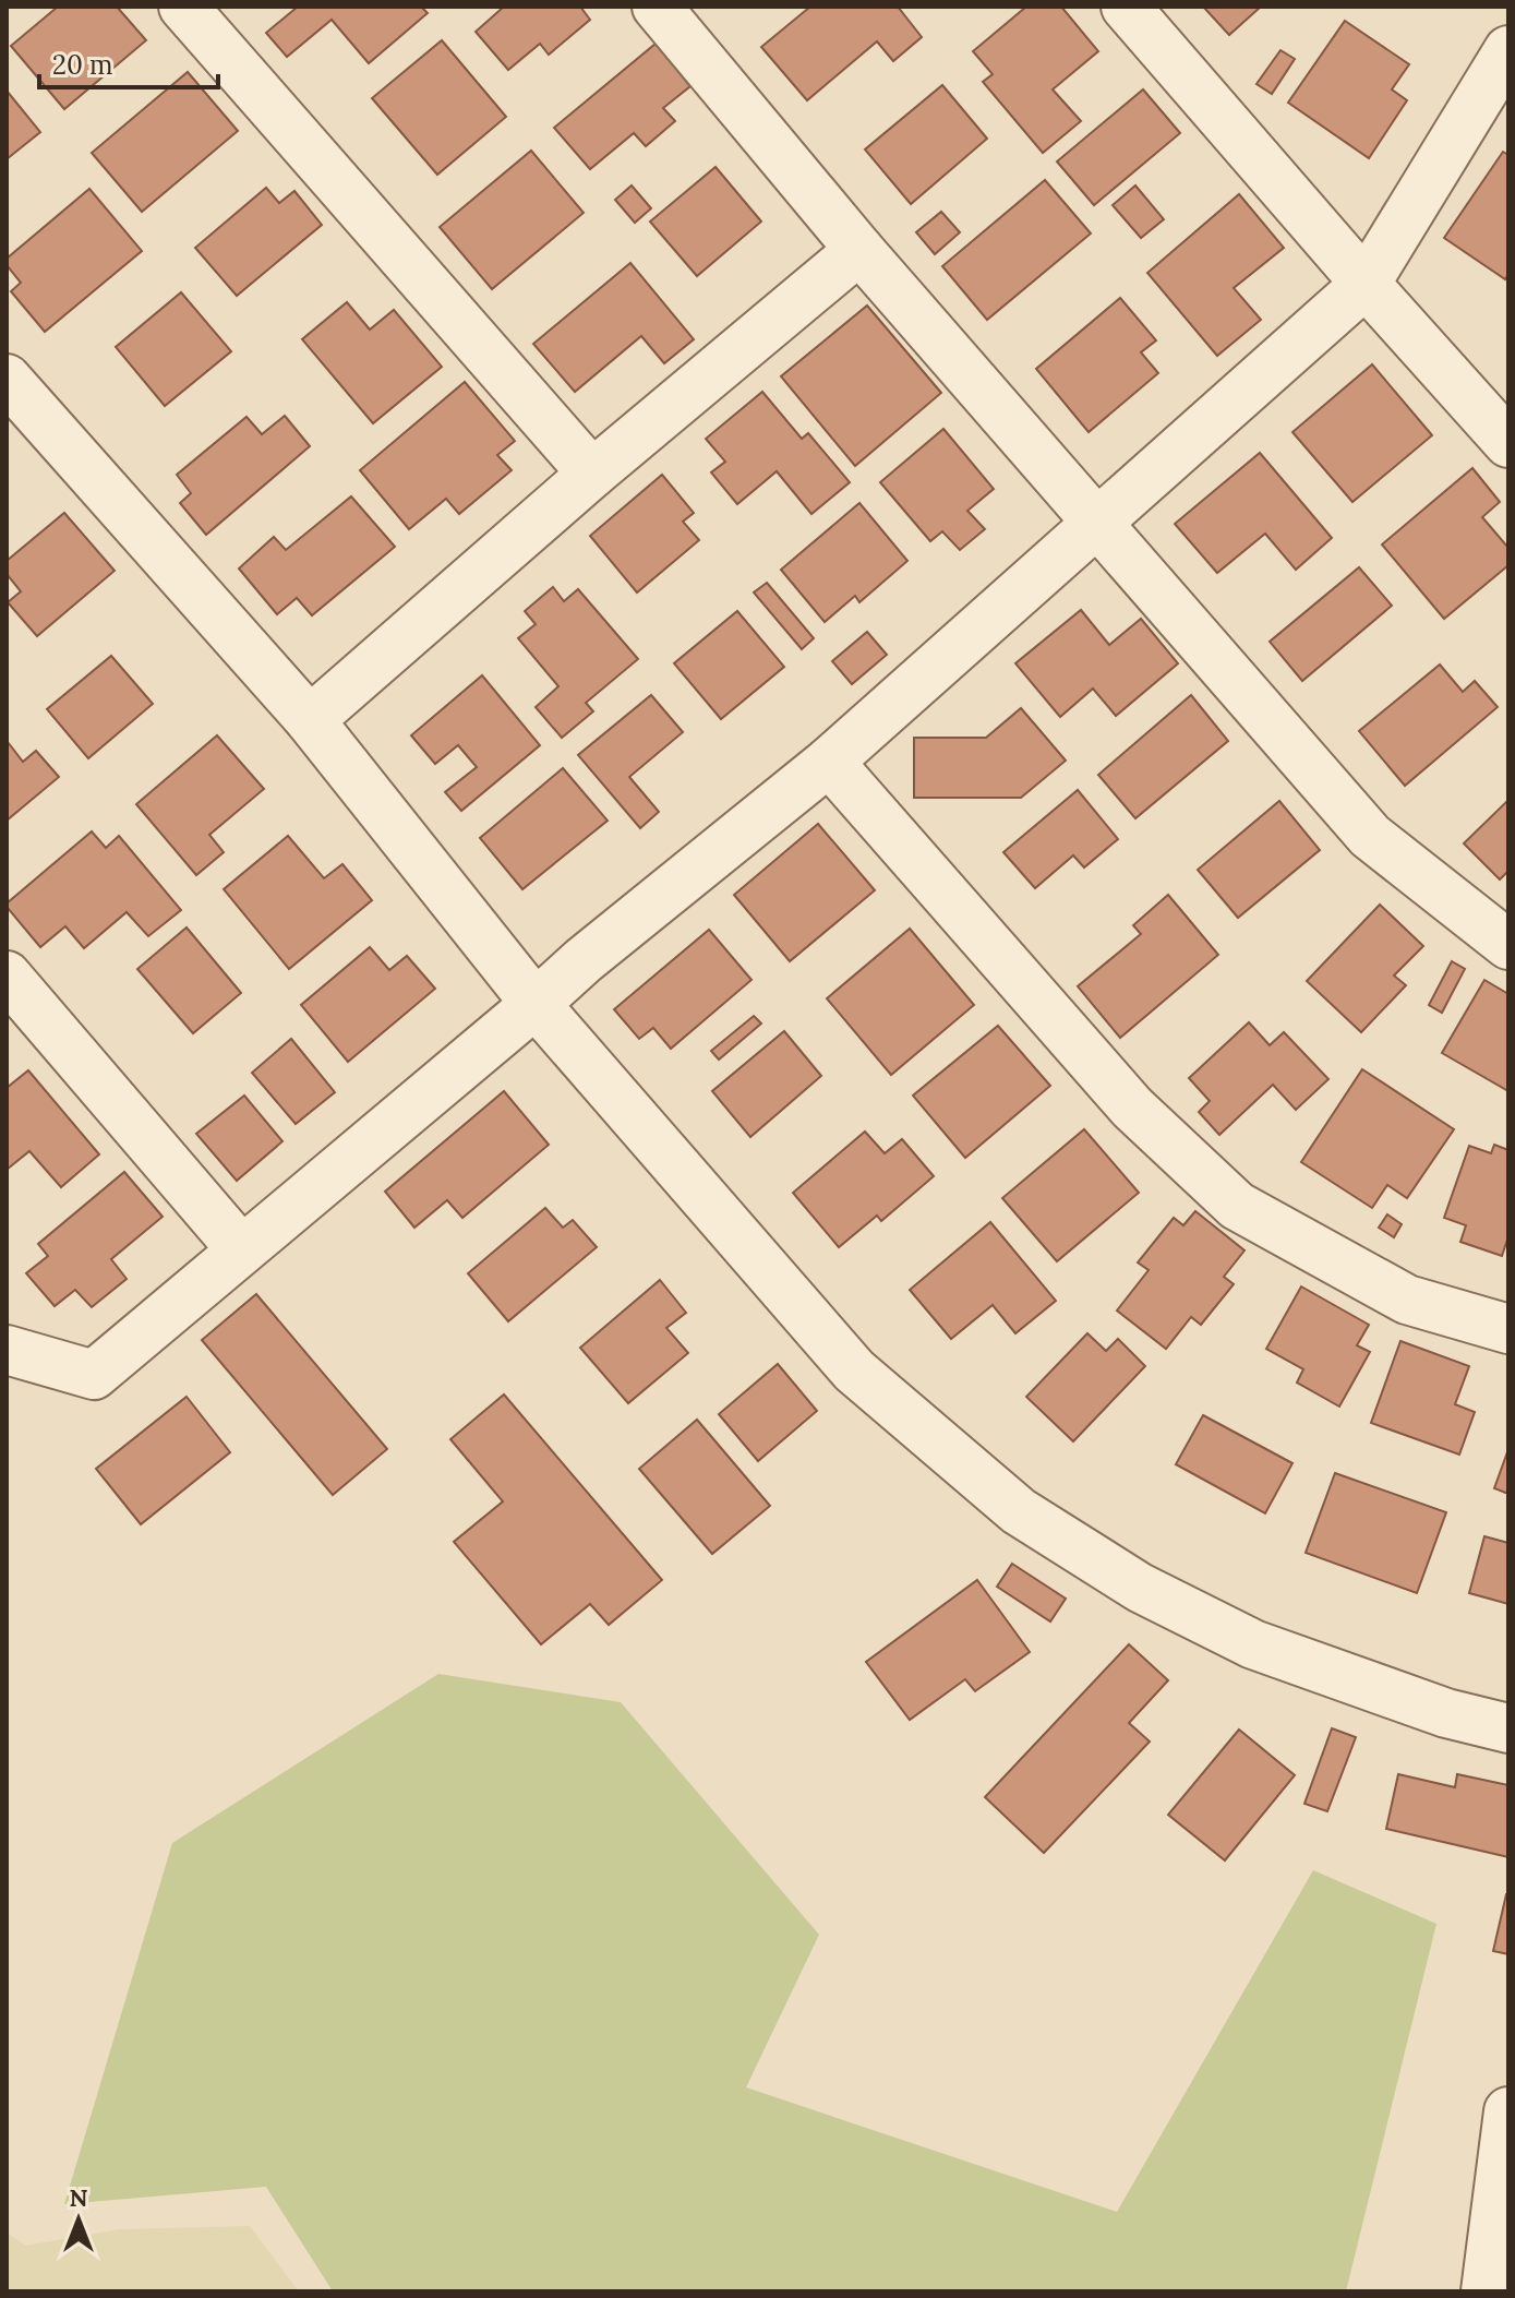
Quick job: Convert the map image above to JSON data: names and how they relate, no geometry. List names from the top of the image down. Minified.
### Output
{"scale_bar":"20 m","north":"top"}
